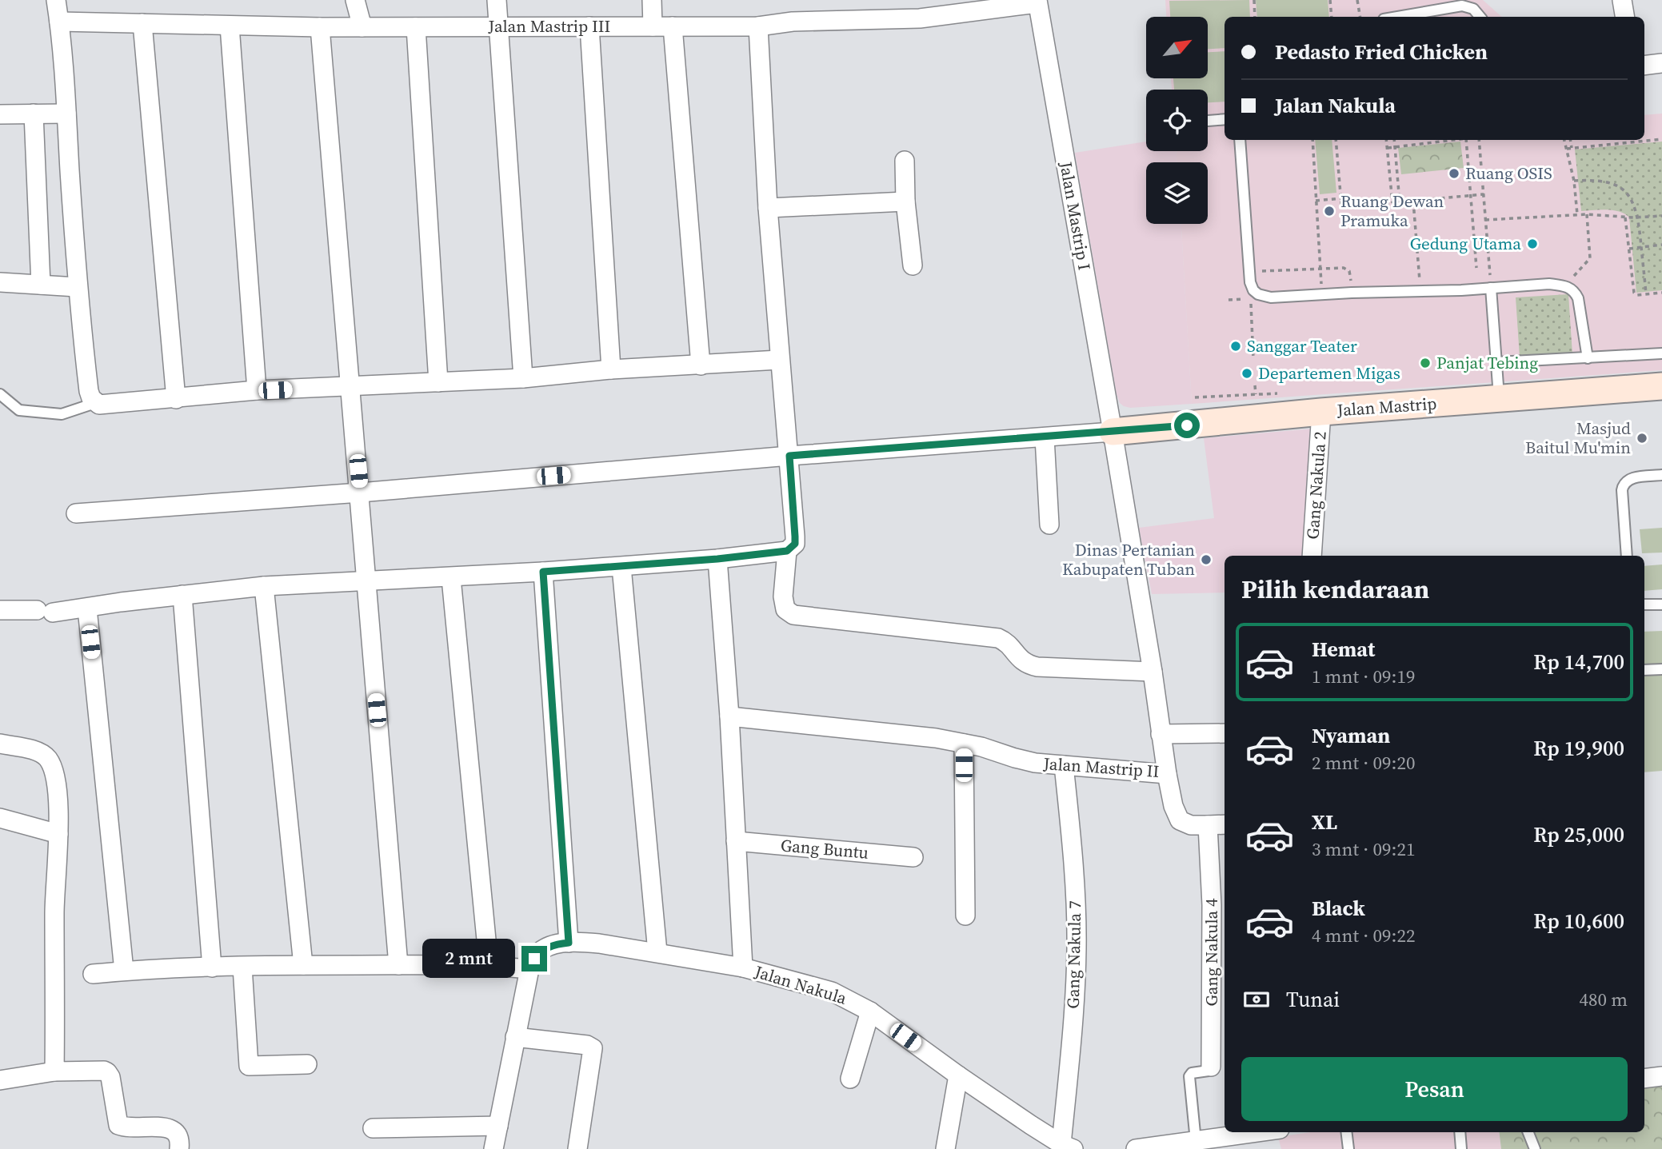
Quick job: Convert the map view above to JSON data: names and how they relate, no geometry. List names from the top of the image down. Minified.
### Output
{"streets":{"street":["Jalan Mastrip III","Jalan Mastrip I","Jalan Mastrip","Gang Nakula 2","Jalan Mastrip II","Gang Buntu","Gang Nakula 4","Gang Nakula 7","Jalan Nakula"]},"crossings":[["Jalan Mastrip III","Jalan Mastrip I"],["Jalan Mastrip I","Jalan Mastrip"],["Jalan Mastrip I","Jalan Mastrip II"],["Jalan Mastrip","Gang Nakula 2"],["Jalan Mastrip","Jalan Mastrip II"],["Jalan Mastrip II","Gang Nakula 7"],["Gang Nakula 7","Jalan Nakula"]],"places":["Ruang OSIS","Ruang Dewan Pramuka","Gedung Utama","Sanggar Teater","Panjat Tebing","Departemen Migas","Masjud Baitul Mu'min","Dinas Pertanian Kabupaten Tuban"],"north":"top right","page":{"banner":["Pedasto Fried Chicken","Jalan Nakula"],"heading":"Pilih kendaraan","list":[{"name":"Hemat","note":"1 mnt · 09:19","value":"Rp 14,700"},{"name":"Nyaman","note":"2 mnt · 09:20","value":"Rp 19,900"},{"name":"XL","note":"3 mnt · 09:21","value":"Rp 25,000"},{"name":"Black","note":"4 mnt · 09:22","value":"Rp 10,600"}],"bubble":"2 mnt","pay":["Tunai","480 m"],"buttons":"Pesan"}}
